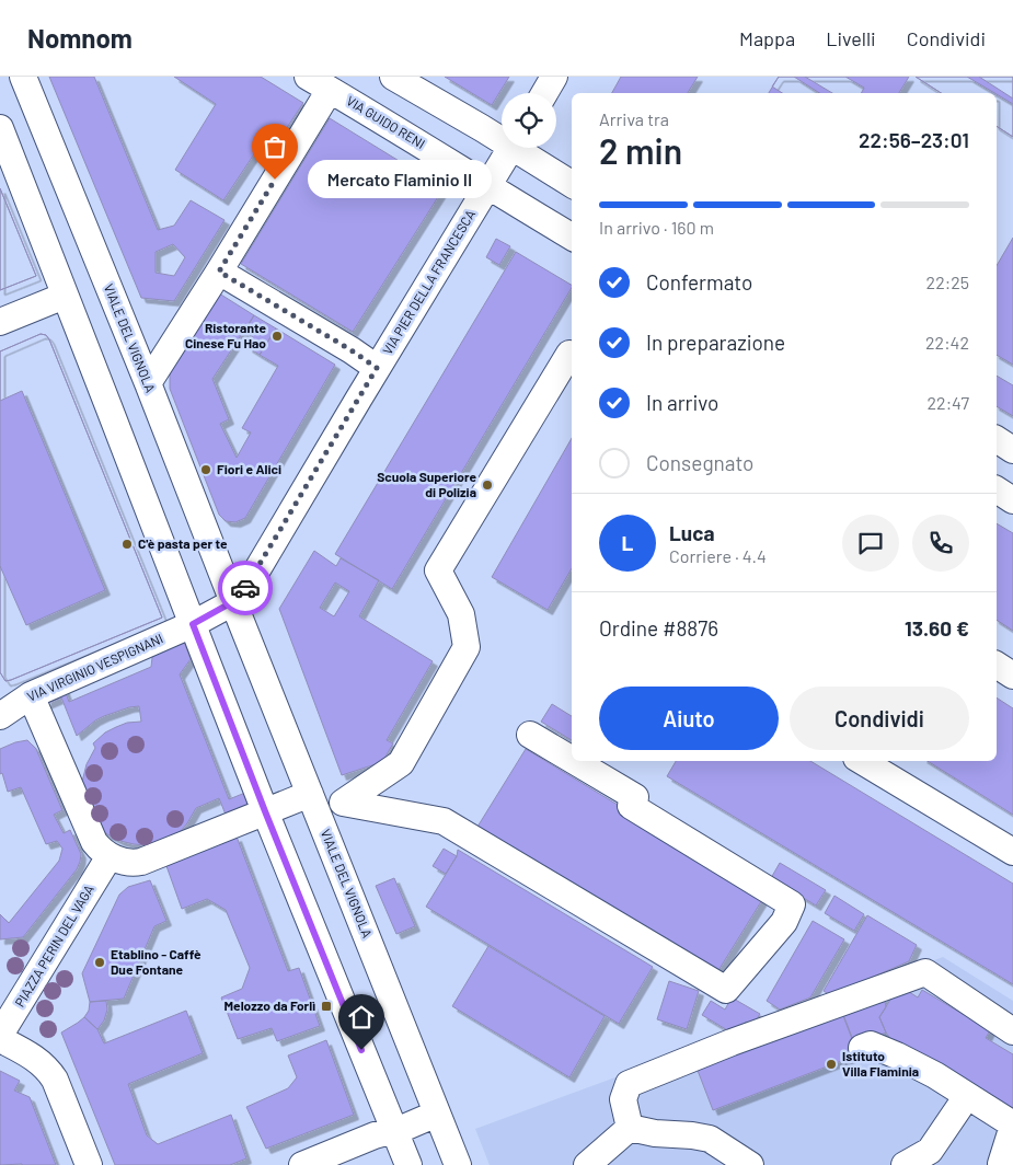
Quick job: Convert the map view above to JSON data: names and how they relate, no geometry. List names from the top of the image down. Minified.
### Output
{"streets":{"street":["VIA GUIDO RENI","VIA PIER DELLA FRANCESCA","VIALE DEL VIGNOLA","VIA VIRGINIO VESPIGNANI","PIAZZA PERIN DEL VAGA"]},"crossings":[["VIA GUIDO RENI","VIA PIER DELLA FRANCESCA"],["VIA PIER DELLA FRANCESCA","VIALE DEL VIGNOLA"]],"places":{"other":["Mercato Flaminio II","Ristorante Cinese Fu Hao","Fiori e Alici","Scuola Superiore di Polizia","C'è pasta per te","Etablino - Caffè Due Fontane","Istituto Villa Flaminia"],"transit":["Melozzo da Forlì"]},"page":{"header":"Nomnom","nav":["Mappa","Livelli","Condividi"],"heading":["2 min","Arriva tra","22:56–23:01"],"panel":["Luca","Corriere · 4.4","Ordine #8876","13.60 €"],"bubble":"Mercato Flaminio II","bar":"In arrivo · 160 m","list":[["Confermato","22:25"],["In preparazione","22:42"],["In arrivo","22:47"],"Consegnato"],"round":"L","buttons":["Aiuto","Condividi"]}}
